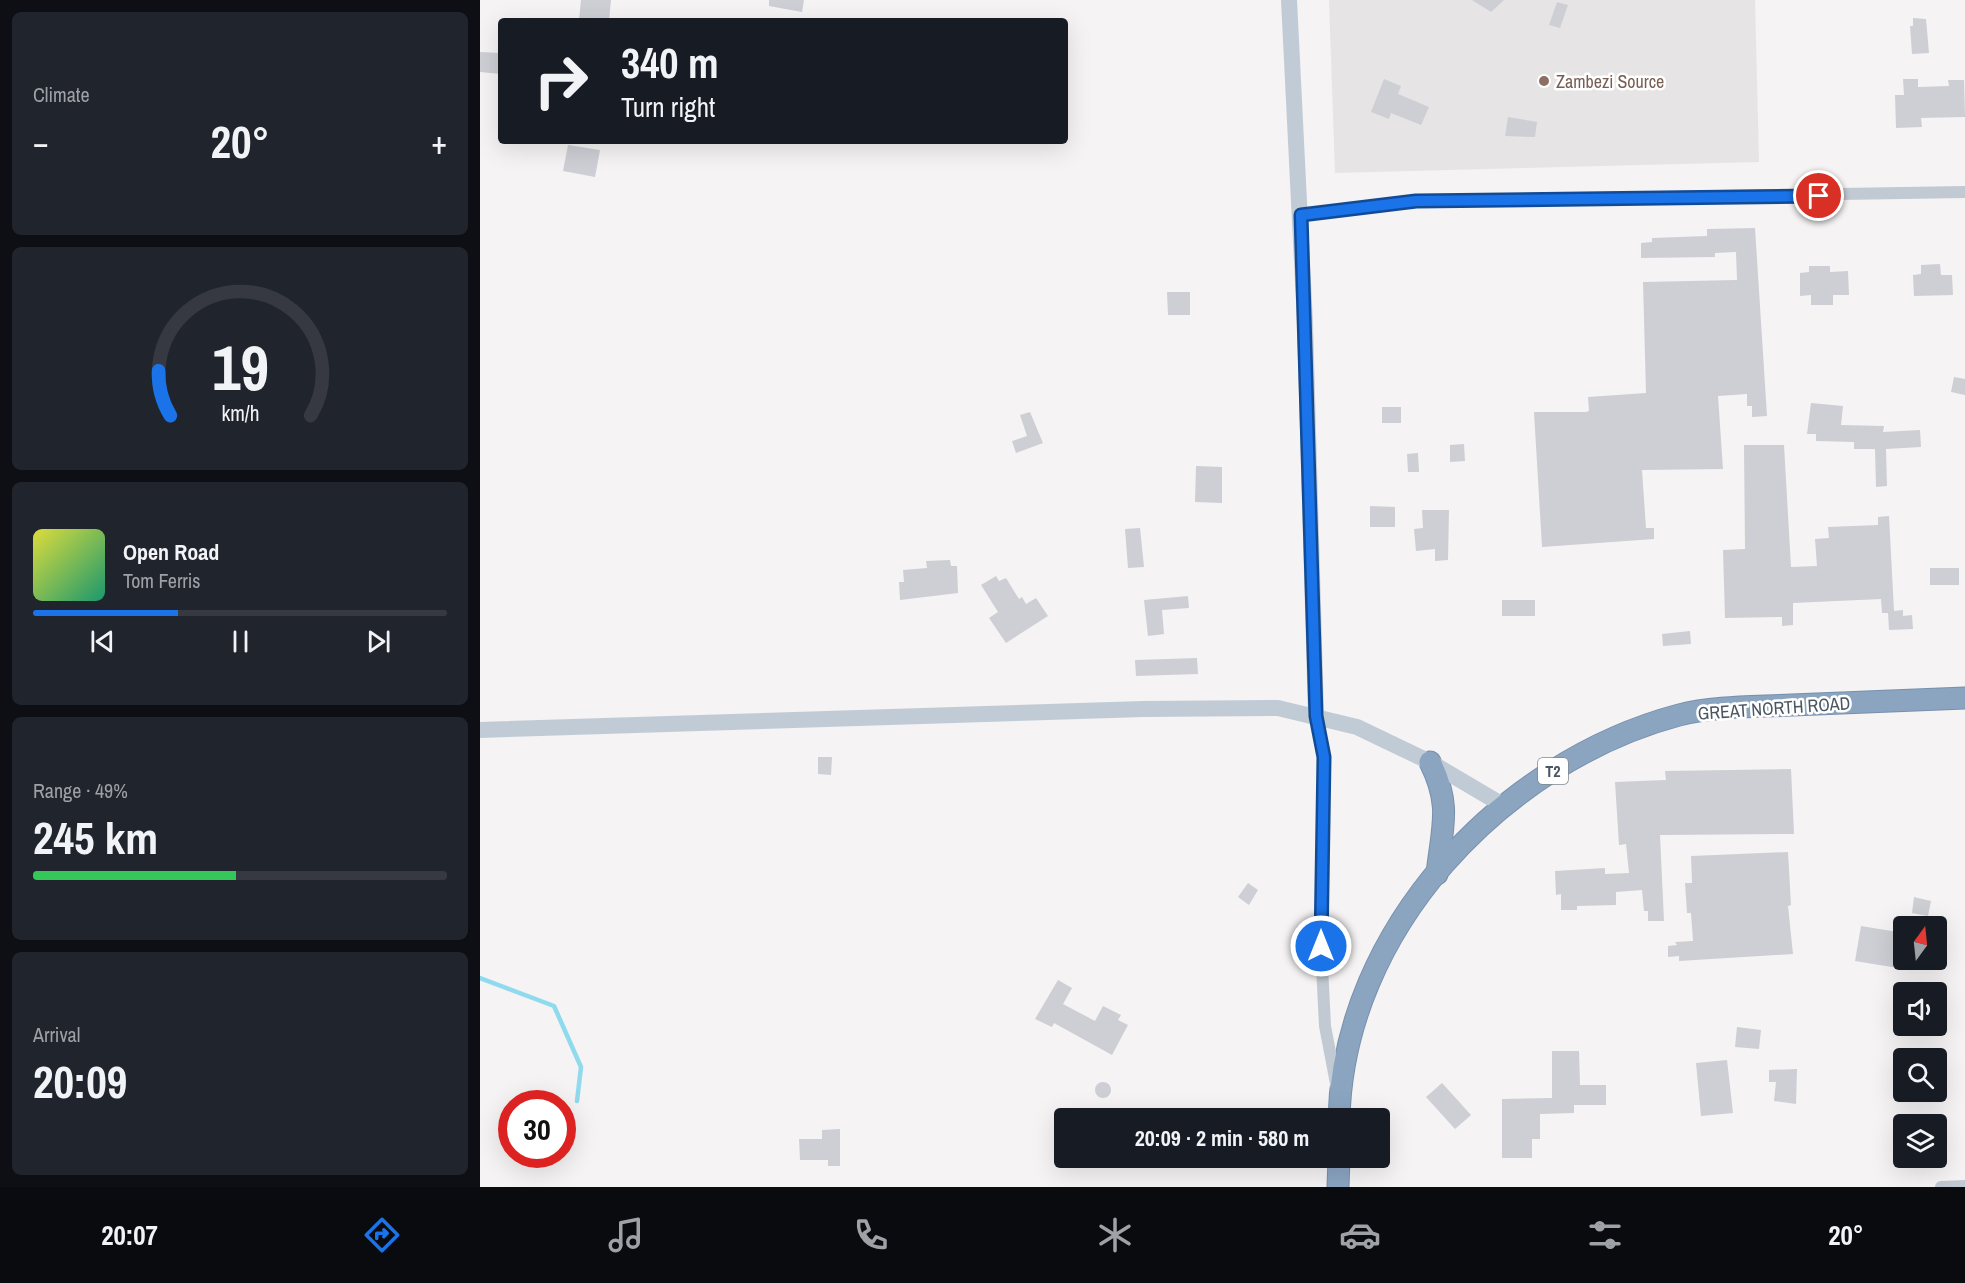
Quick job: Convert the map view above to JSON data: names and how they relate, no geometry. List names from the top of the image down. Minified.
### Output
{"streets":{"highway":["GREAT NORTH ROAD","T2"]},"places":["Zambezi Source"],"north":"top","page":{"tile":["Climate",["Range · 49%","245 km"],["Arrival","20:09"]],"turn":["340 m","Turn right"],"heat":["−","20°","+"],"song":["Open Road","Tom Ferris"],"limit":"30","trip":"20:09 · 2 min · 580 m","tabs":["20:07","20°"],"gauge":["19","km/h"]}}
